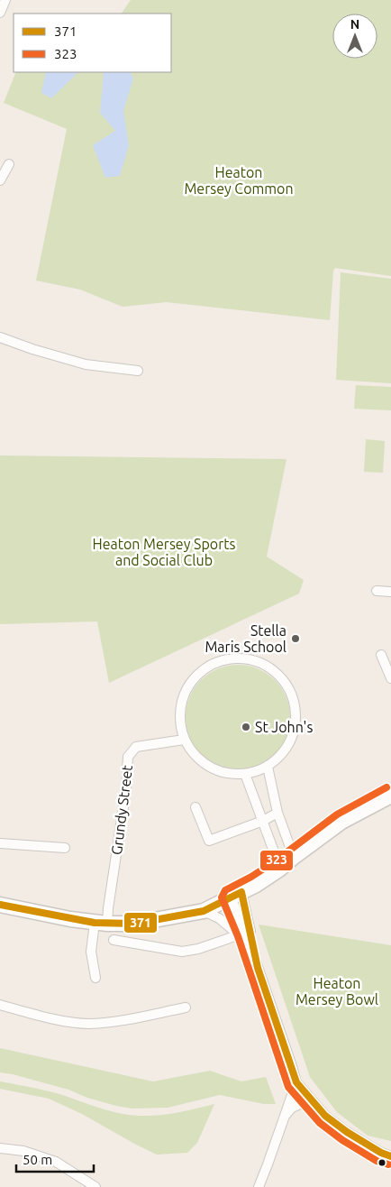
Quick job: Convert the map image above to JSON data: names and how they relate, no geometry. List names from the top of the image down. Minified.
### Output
{"streets":{"street":["Grundy Street"]},"parks":["Heaton Mersey Common","Heaton Mersey Sports and Social Club","Heaton Mersey Bowl"],"places":["Stella Maris School","St John's"],"lines":["transit line 323","transit line 371"],"legend":["371","323"],"scale_bar":"50 m","north":"top"}
